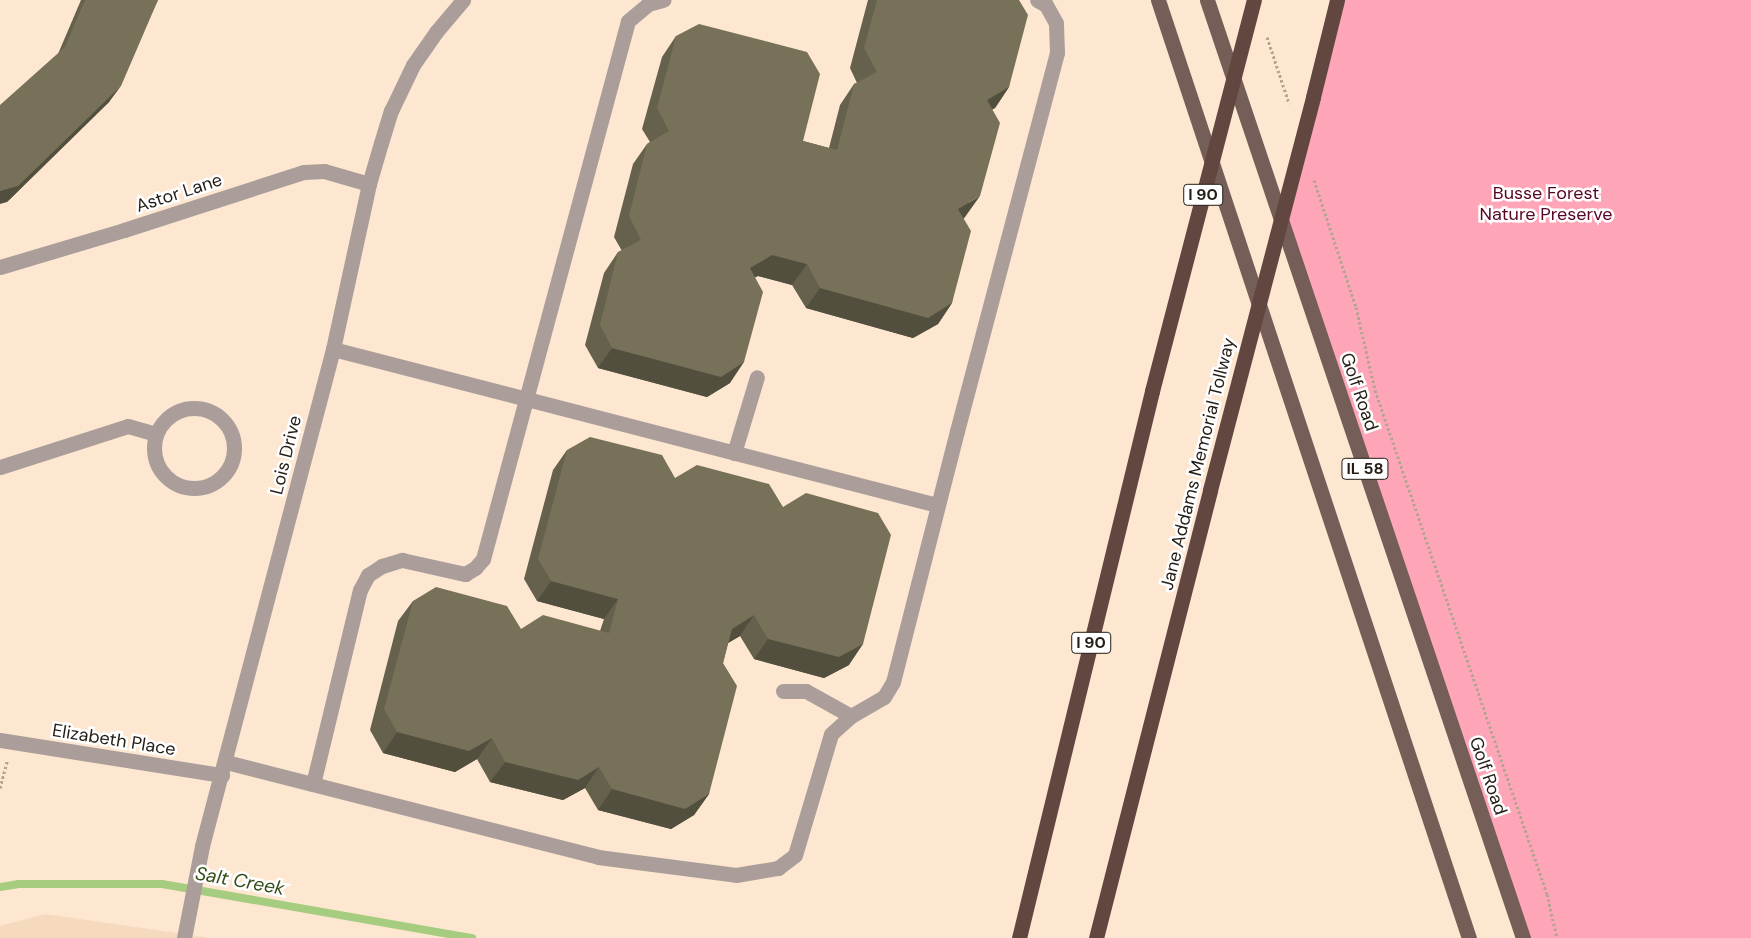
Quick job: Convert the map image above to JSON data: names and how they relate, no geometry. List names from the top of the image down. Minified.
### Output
{"streets":{"highway":["I 90","Jane Addams Memorial Tollway"],"main road":["Golf Road","IL 58"],"street":["Astor Lane","Lois Drive","Elizabeth Place"]},"crossings":[["Astor Lane","Lois Drive"],["Lois Drive","Elizabeth Place"]],"water":["Salt Creek"],"parks":["Busse Forest Nature Preserve"]}
